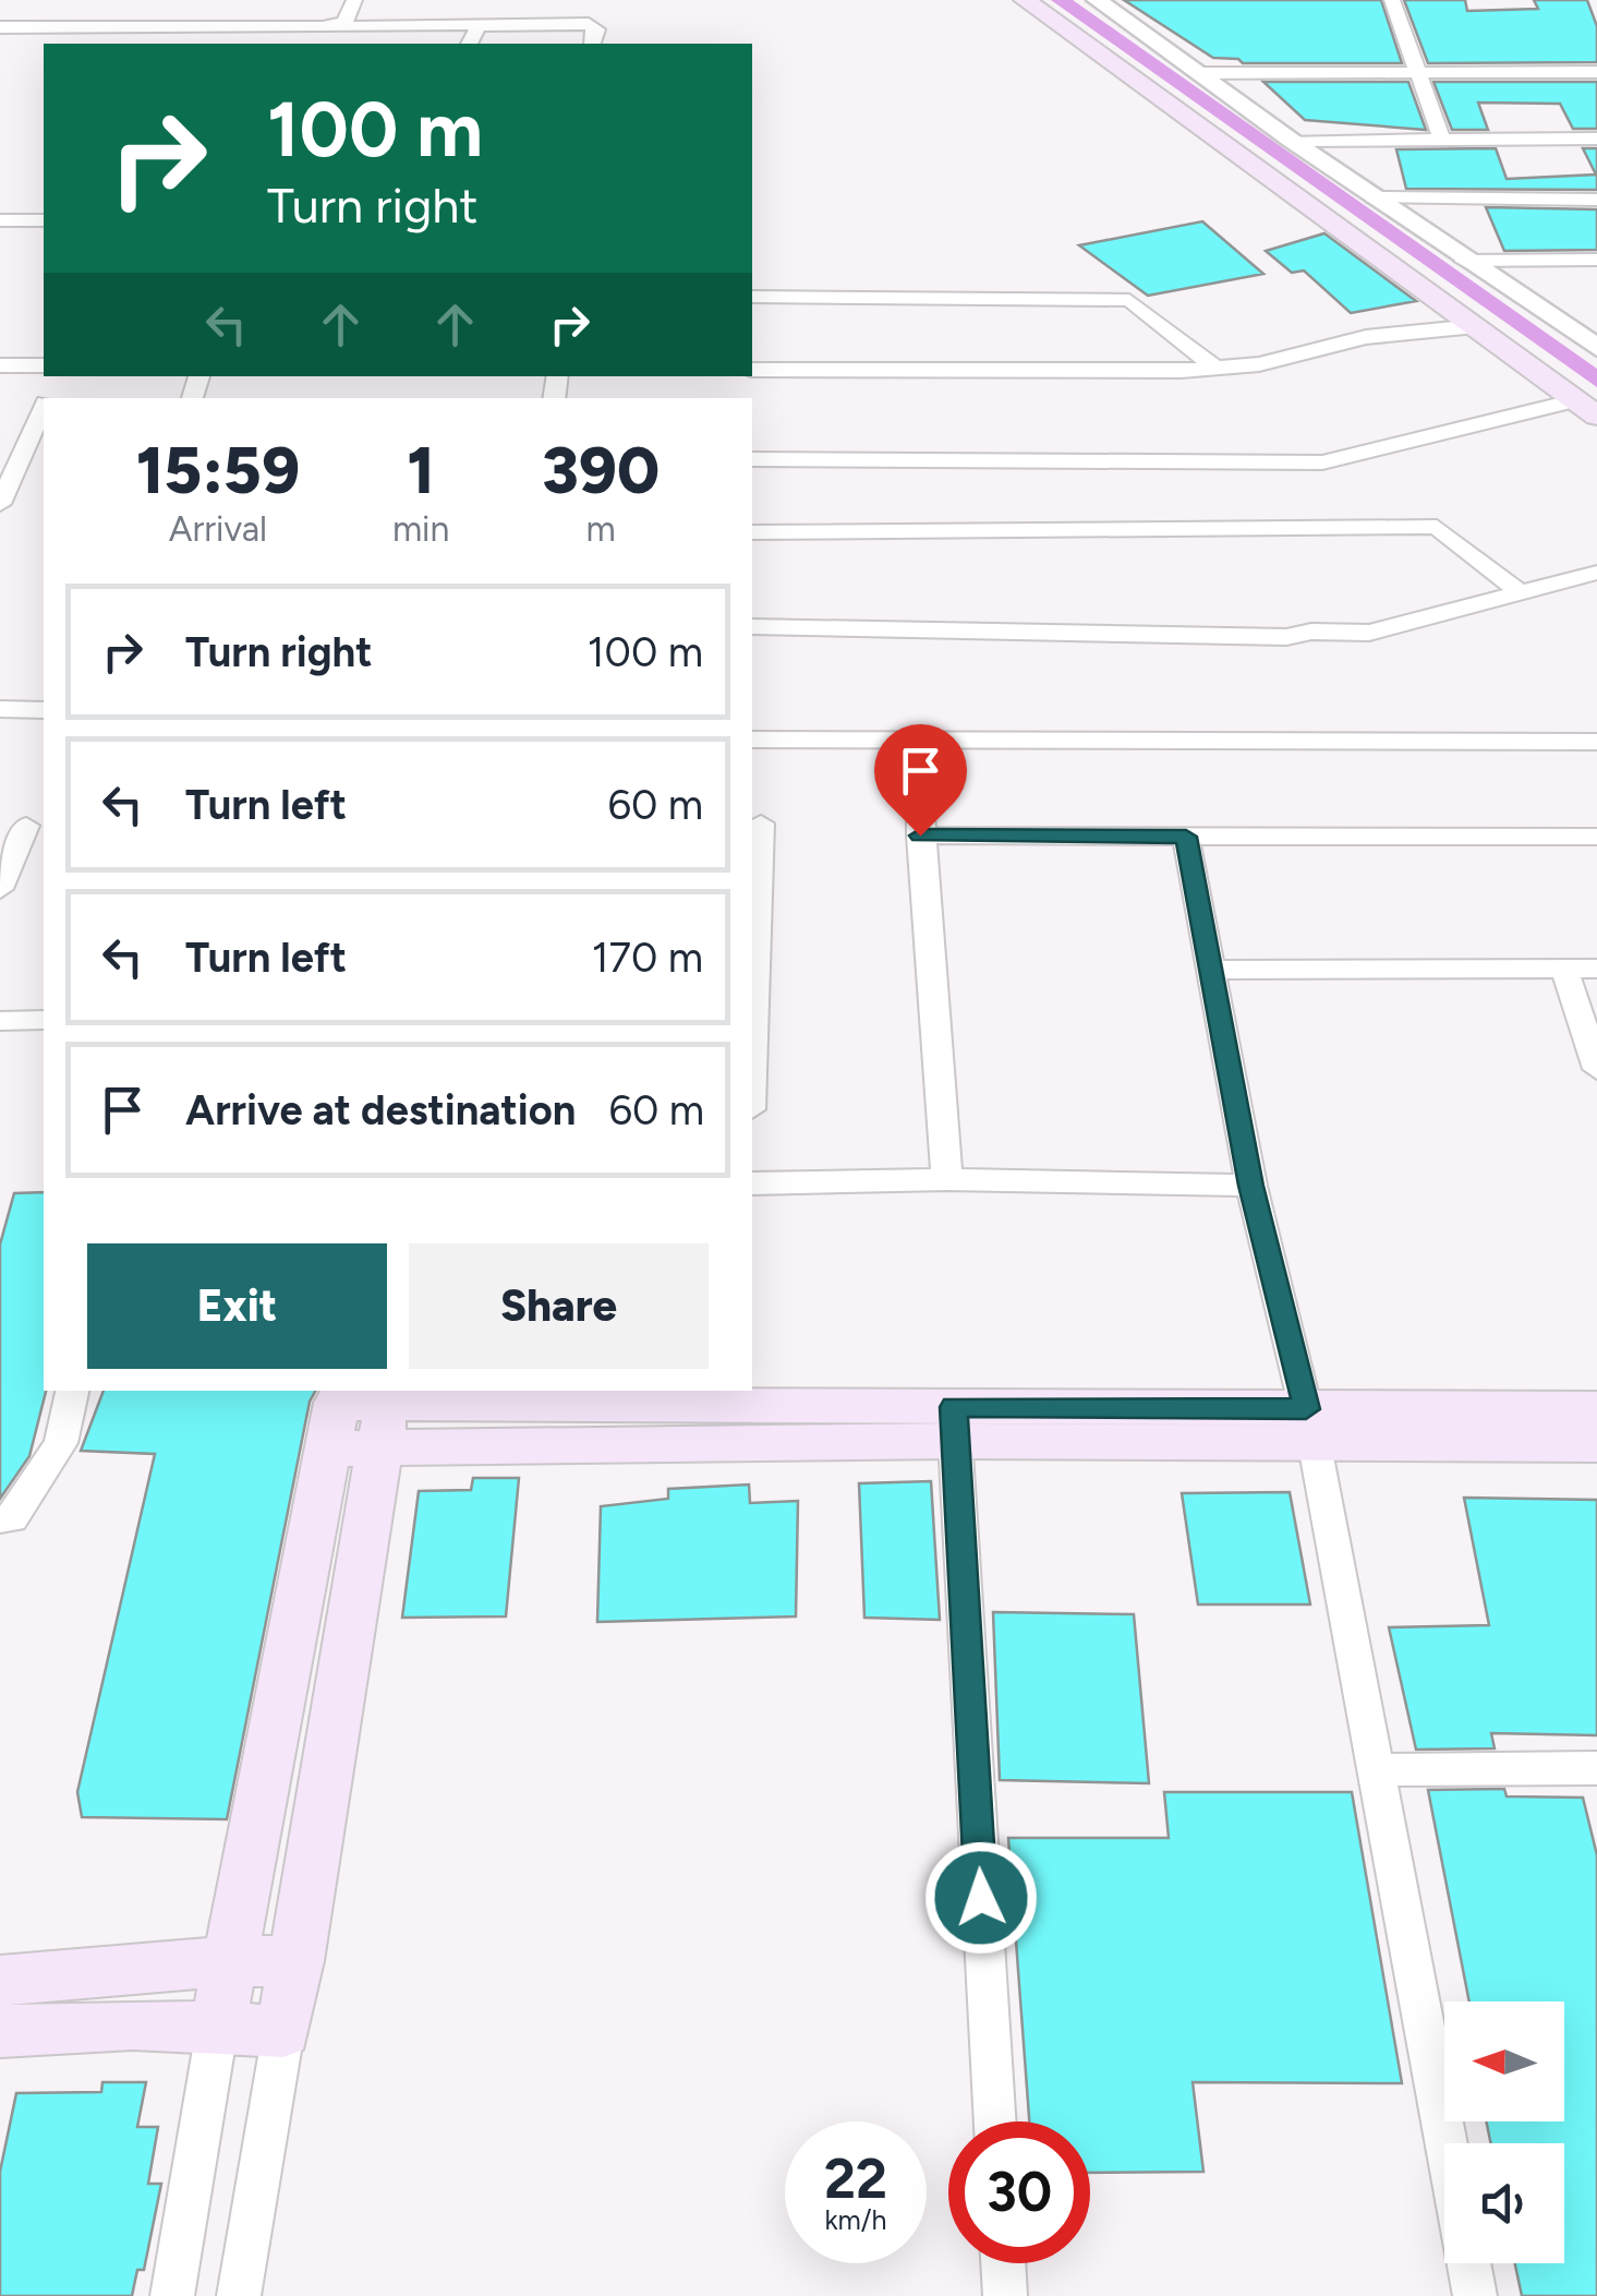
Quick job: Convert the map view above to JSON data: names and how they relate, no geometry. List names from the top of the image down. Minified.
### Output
{"north":"left","page":{"turn":["100 m","Turn right"],"eta":["15:59","Arrival","1","min","390","m"],"list":[{"name":"Turn right","value":"100 m"},{"name":"Turn left","value":"60 m"},{"name":"Turn left","value":"170 m"},{"name":"Arrive at destination","value":"60 m"}],"buttons":["Exit","Share"],"speed":"22 km/h","limit":"30"}}
